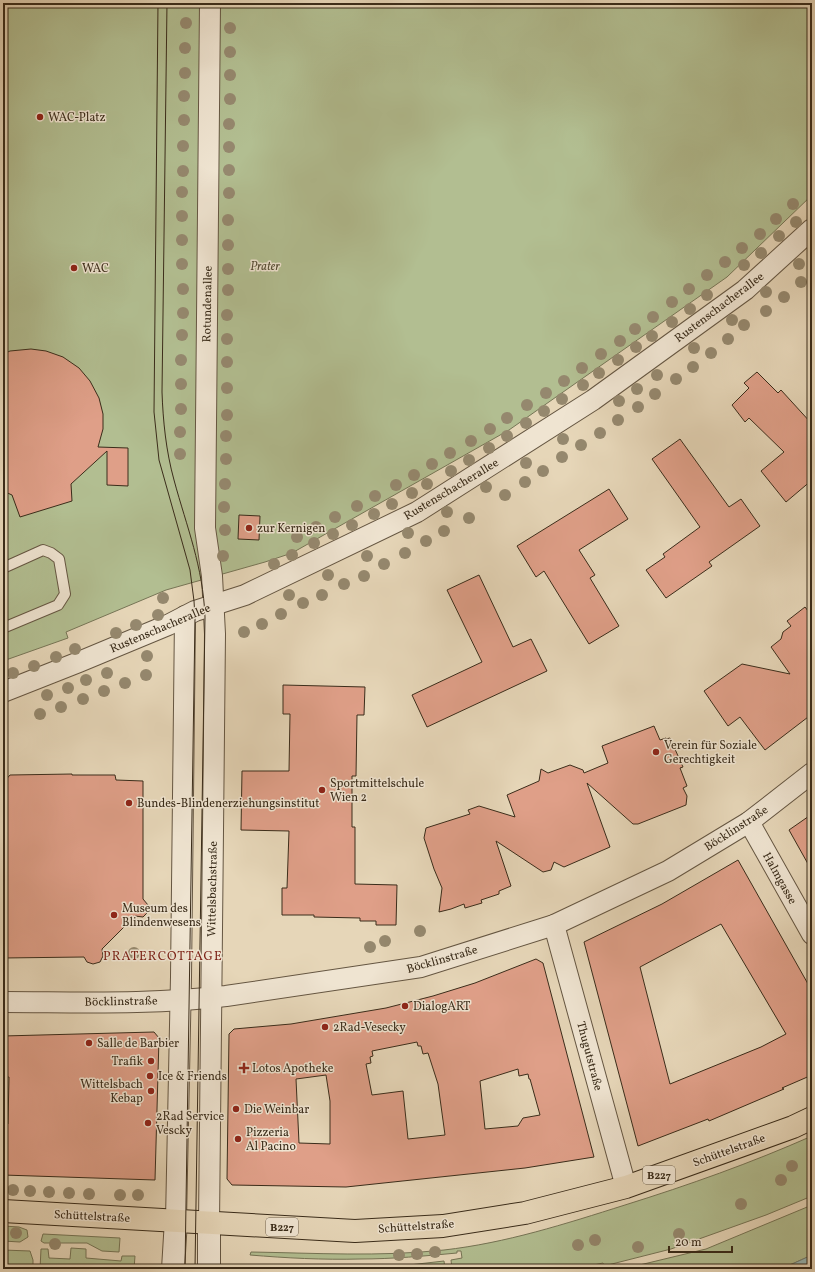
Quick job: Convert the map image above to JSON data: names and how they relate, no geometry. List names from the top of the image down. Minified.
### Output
{"streets":{"main road":["Schüttelstraße","B227"],"street":["Rotundenallee","Rustenschacherallee","Böcklinstraße","Halmgasse","Wittelsbachstraße","Thugutstraße"]},"crossings":[["Rotundenallee","Rustenschacherallee"],["Rotundenallee","Wittelsbachstraße"],["Rustenschacherallee","Wittelsbachstraße"],["Böcklinstraße","Halmgasse"],["Böcklinstraße","Wittelsbachstraße"],["Böcklinstraße","Thugutstraße"],["Wittelsbachstraße","Schüttelstraße"],["Thugutstraße","Schüttelstraße"]],"districts":["PRATERCOTTAGE"],"parks":["Prater"],"places":{"other":["WAC-Platz","WAC","zur Kernigen","Verein für Soziale Gerechtigkeit","Sportmittelschule Wien 2","Bundes-Blindenerziehungsinstitut","Museum des Blindenwesens","DialogART","2Rad-Vesecky","Salle de Barbier","Trafik","Ice & Friends","Wittelsbach Kebap","Die Weinbar","2Rad Service Vescky","Pizzeria Al Pacino"],"health":["Lotos Apotheke"]},"scale_bar":"20 m"}
